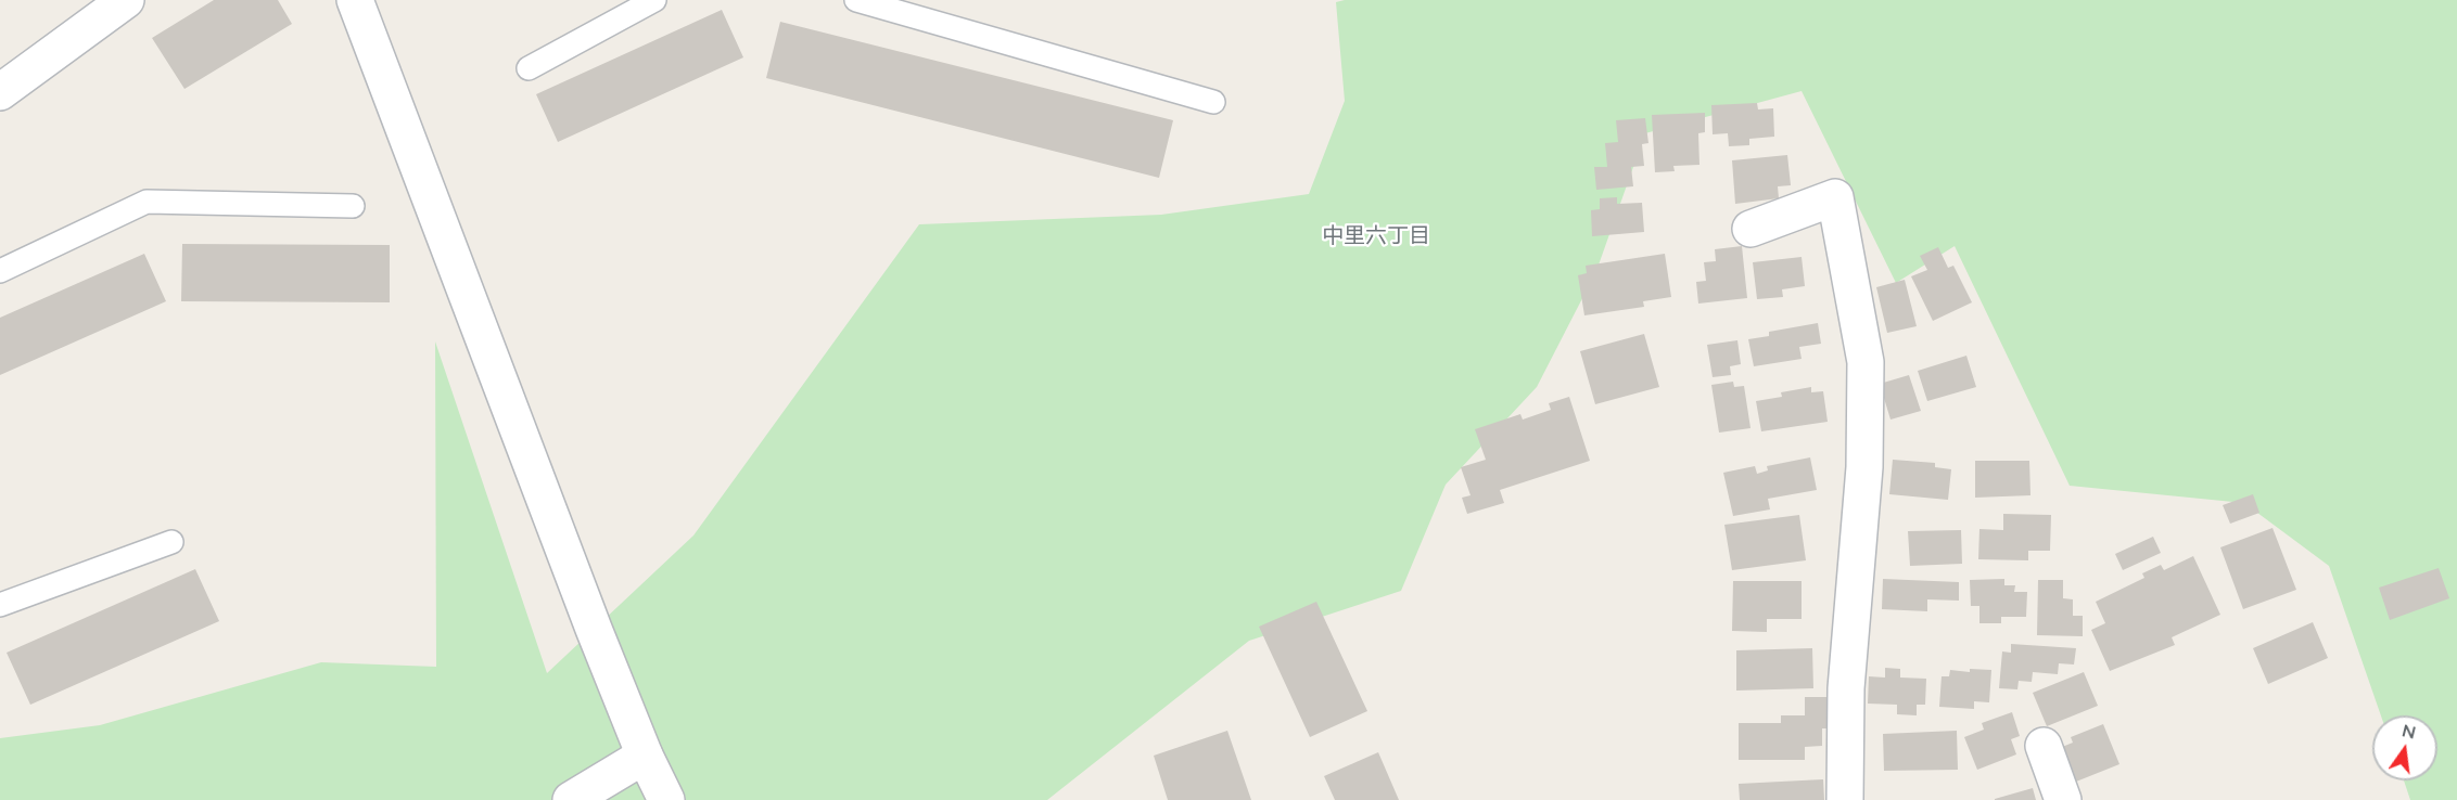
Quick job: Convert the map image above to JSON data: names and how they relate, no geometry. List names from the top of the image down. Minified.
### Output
{"districts":["中里六丁目"],"north":"top"}
